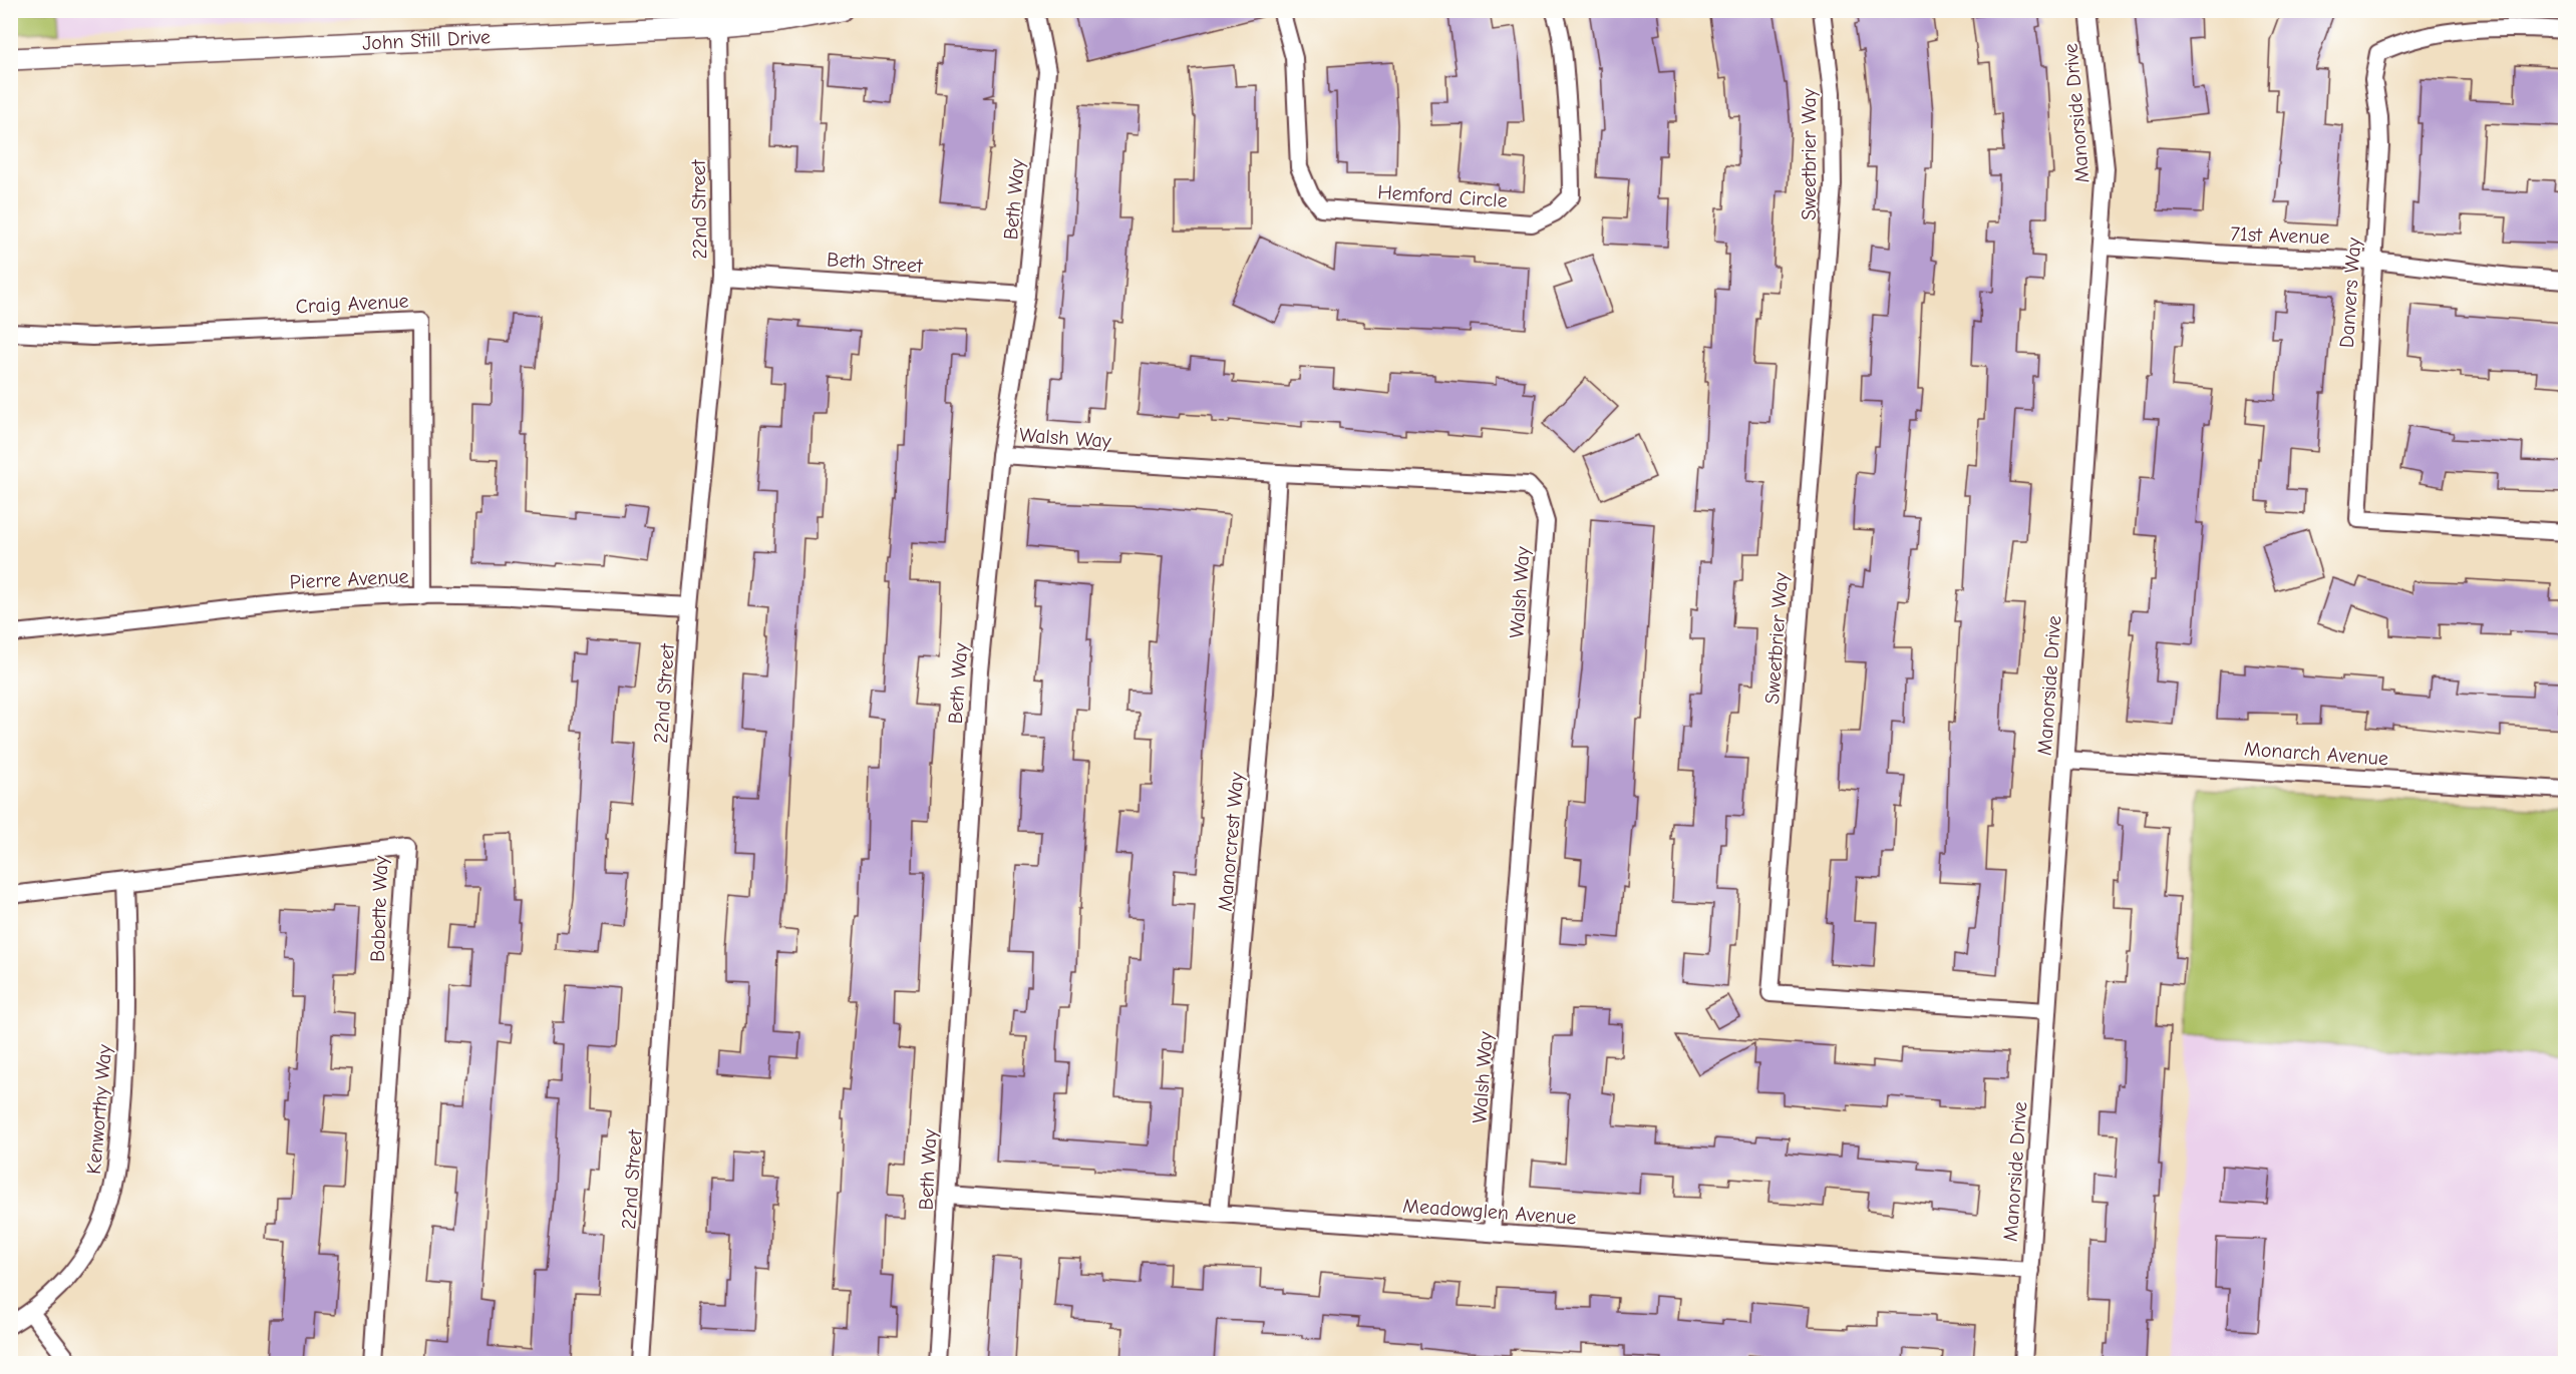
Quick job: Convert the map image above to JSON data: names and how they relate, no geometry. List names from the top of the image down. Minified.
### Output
{"streets":{"street":["John Still Drive","Manorside Drive","Sweetbrier Way","Hemford Circle","Beth Way","22nd Street","71st Avenue","Beth Street","Danvers Way","Craig Avenue","Walsh Way","Pierre Avenue","Monarch Avenue","Manorcrest Way","Babette Way","Kenworthy Way","Meadowglen Avenue"]},"crossings":[["John Still Drive","22nd Street"],["Manorside Drive","Sweetbrier Way"],["Manorside Drive","71st Avenue"],["Manorside Drive","Monarch Avenue"],["Manorside Drive","Meadowglen Avenue"],["Beth Way","Beth Street"],["Beth Way","Walsh Way"],["Beth Way","Meadowglen Avenue"],["22nd Street","Beth Street"],["22nd Street","Pierre Avenue"],["71st Avenue","Danvers Way"],["Craig Avenue","Pierre Avenue"],["Walsh Way","Manorcrest Way"],["Walsh Way","Meadowglen Avenue"],["Manorcrest Way","Meadowglen Avenue"],["Babette Way","Kenworthy Way"]]}
